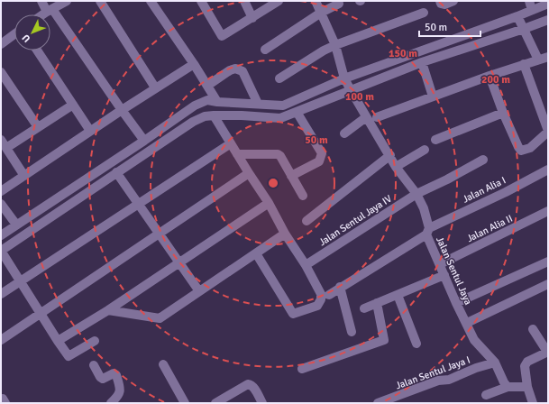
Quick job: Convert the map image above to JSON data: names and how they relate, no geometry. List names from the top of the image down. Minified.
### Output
{"streets":{"street":["Jalan Alia I","Jalan Sentul Jaya IV","Jalan Alia II","Jalan Sentul Jaya","Jalan Sentul Jaya I"]},"crossings":[["Jalan Alia I","Jalan Sentul Jaya"],["Jalan Sentul Jaya IV","Jalan Sentul Jaya"],["Jalan Alia II","Jalan Sentul Jaya"],["Jalan Sentul Jaya","Jalan Sentul Jaya I"]],"scale_bar":"50 m","north":"bottom left","rings":["150 m","200 m","100 m","50 m"]}
